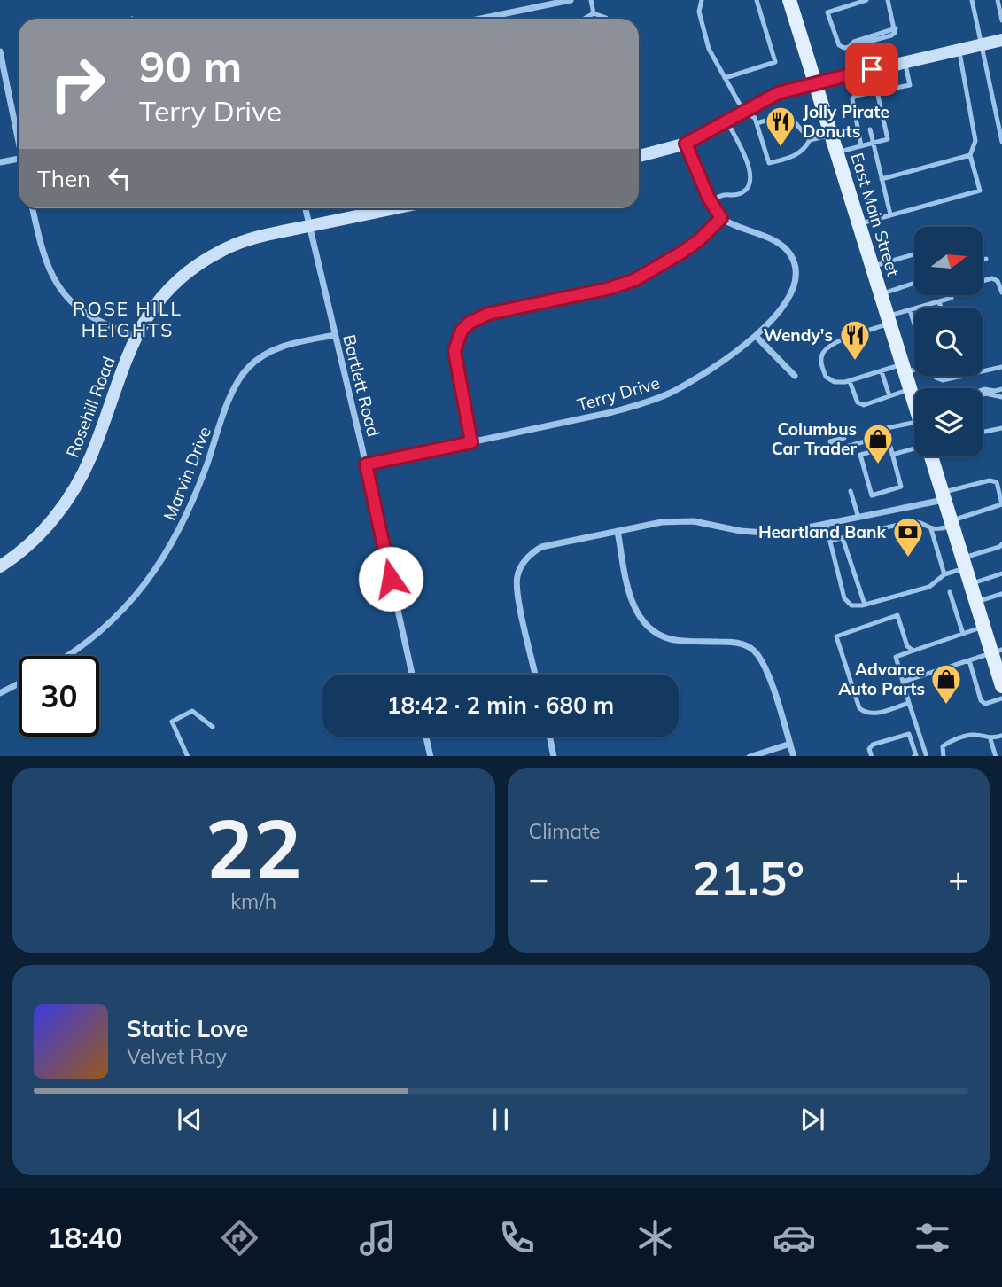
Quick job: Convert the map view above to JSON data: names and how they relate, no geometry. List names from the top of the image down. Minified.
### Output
{"streets":{"main road":["East Main Street"],"street":["Bartlett Road","Terry Drive","Rosehill Road","Marvin Drive"]},"crossings":[["Bartlett Road","Terry Drive"],["Bartlett Road","Rosehill Road"],["Bartlett Road","Marvin Drive"]],"districts":["ROSE HILL HEIGHTS"],"places":{"restaurant":["Jolly Pirate Donuts","Wendy's"],"shop":["Columbus Car Trader","Advance Auto Parts"],"bank":["Heartland Bank"]},"north":"right","page":{"turn":["90 m","Terry Drive"],"then":"Then","limit":"30","trip":"18:42 · 2 min · 680 m","tile":[["22","km/h"],"Climate"],"heat":["−","21.5°","+"],"song":["Static Love","Velvet Ray"],"tabs":"18:40"}}
